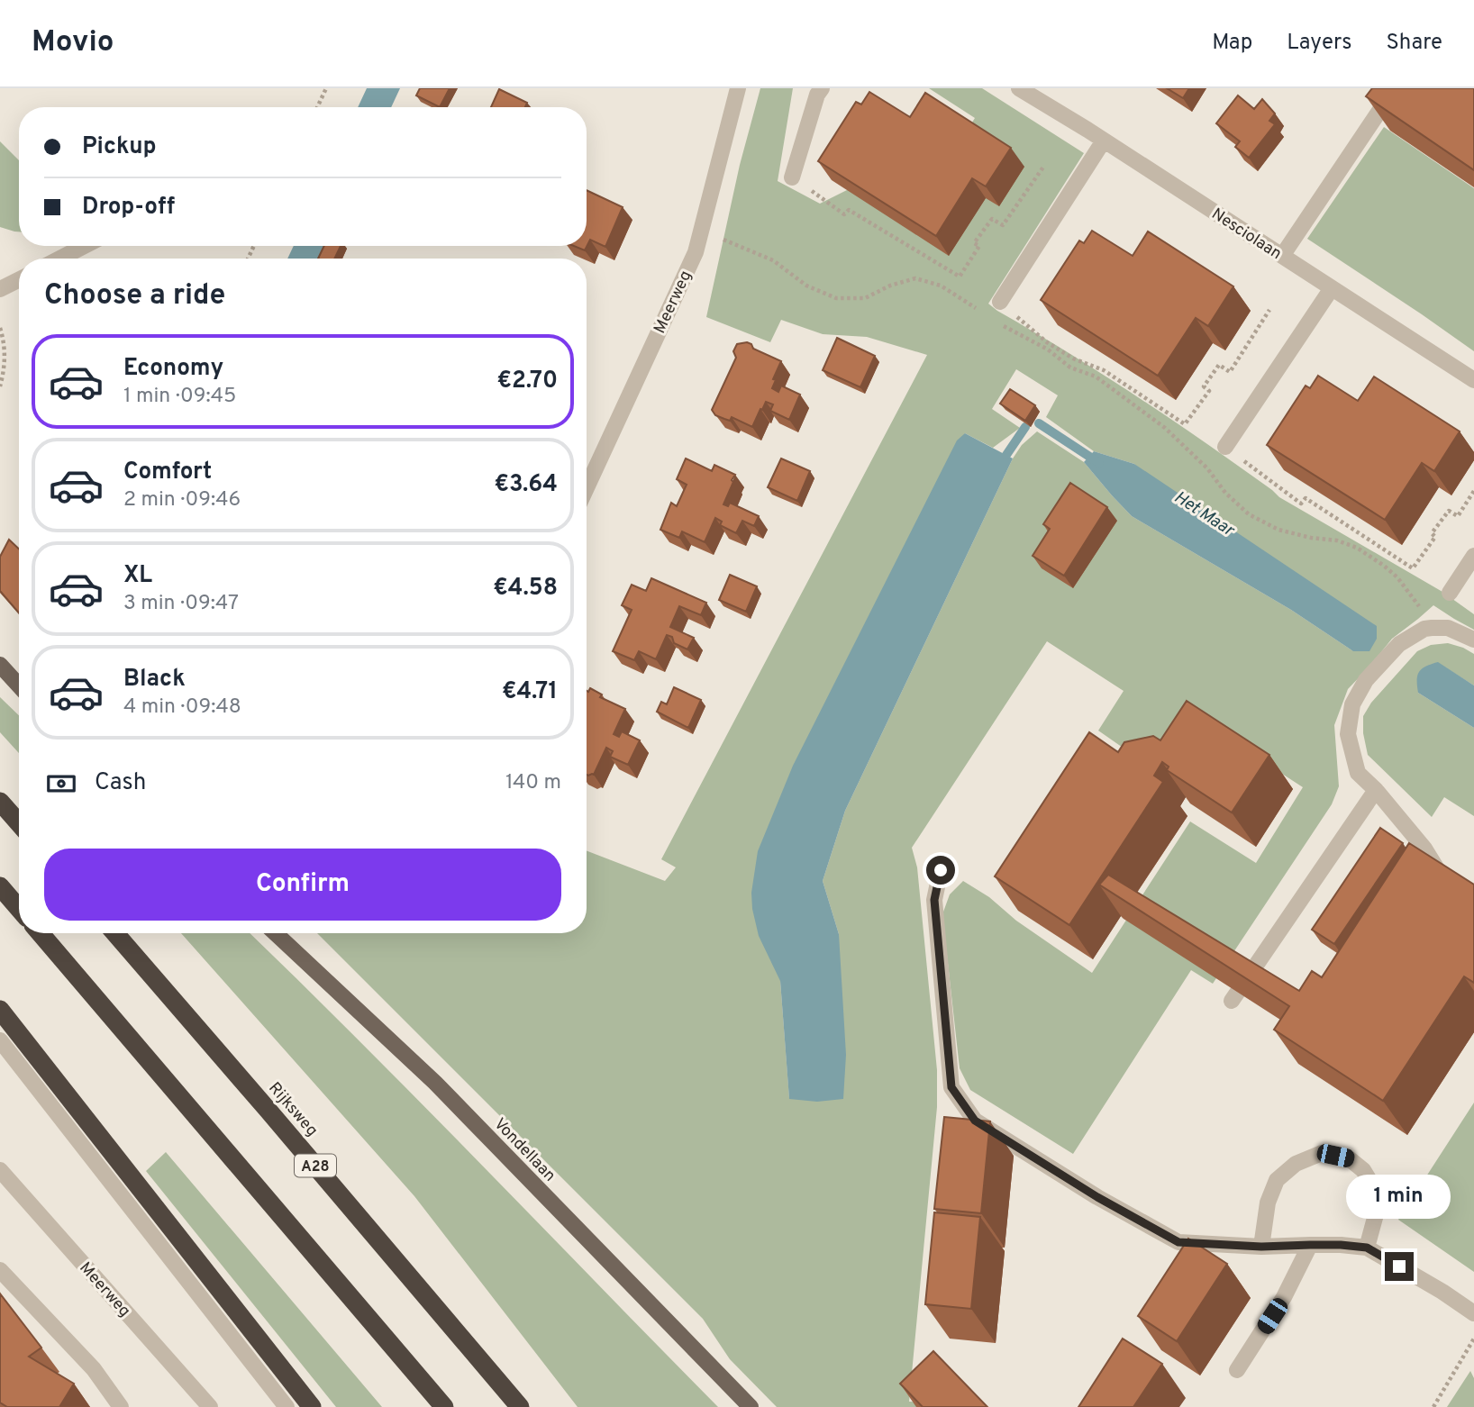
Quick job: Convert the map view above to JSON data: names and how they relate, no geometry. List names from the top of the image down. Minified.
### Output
{"streets":{"highway":["Rijksweg","A28"],"main road":["Vondellaan"],"street":["Nesciolaan","Meerweg"]},"water":["Het Maar"],"page":{"header":"Movio","nav":["Map","Layers","Share"],"banner":["Pickup","Drop-off"],"heading":"Choose a ride","list":[{"name":"Economy","note":"1 min · 09:45","value":"€2.70"},{"name":"Comfort","note":"2 min · 09:46","value":"€3.64"},{"name":"XL","note":"3 min · 09:47","value":"€4.58"},{"name":"Black","note":"4 min · 09:48","value":"€4.71"}],"pay":["Cash","140 m"],"buttons":"Confirm","bubble":"1 min"}}
